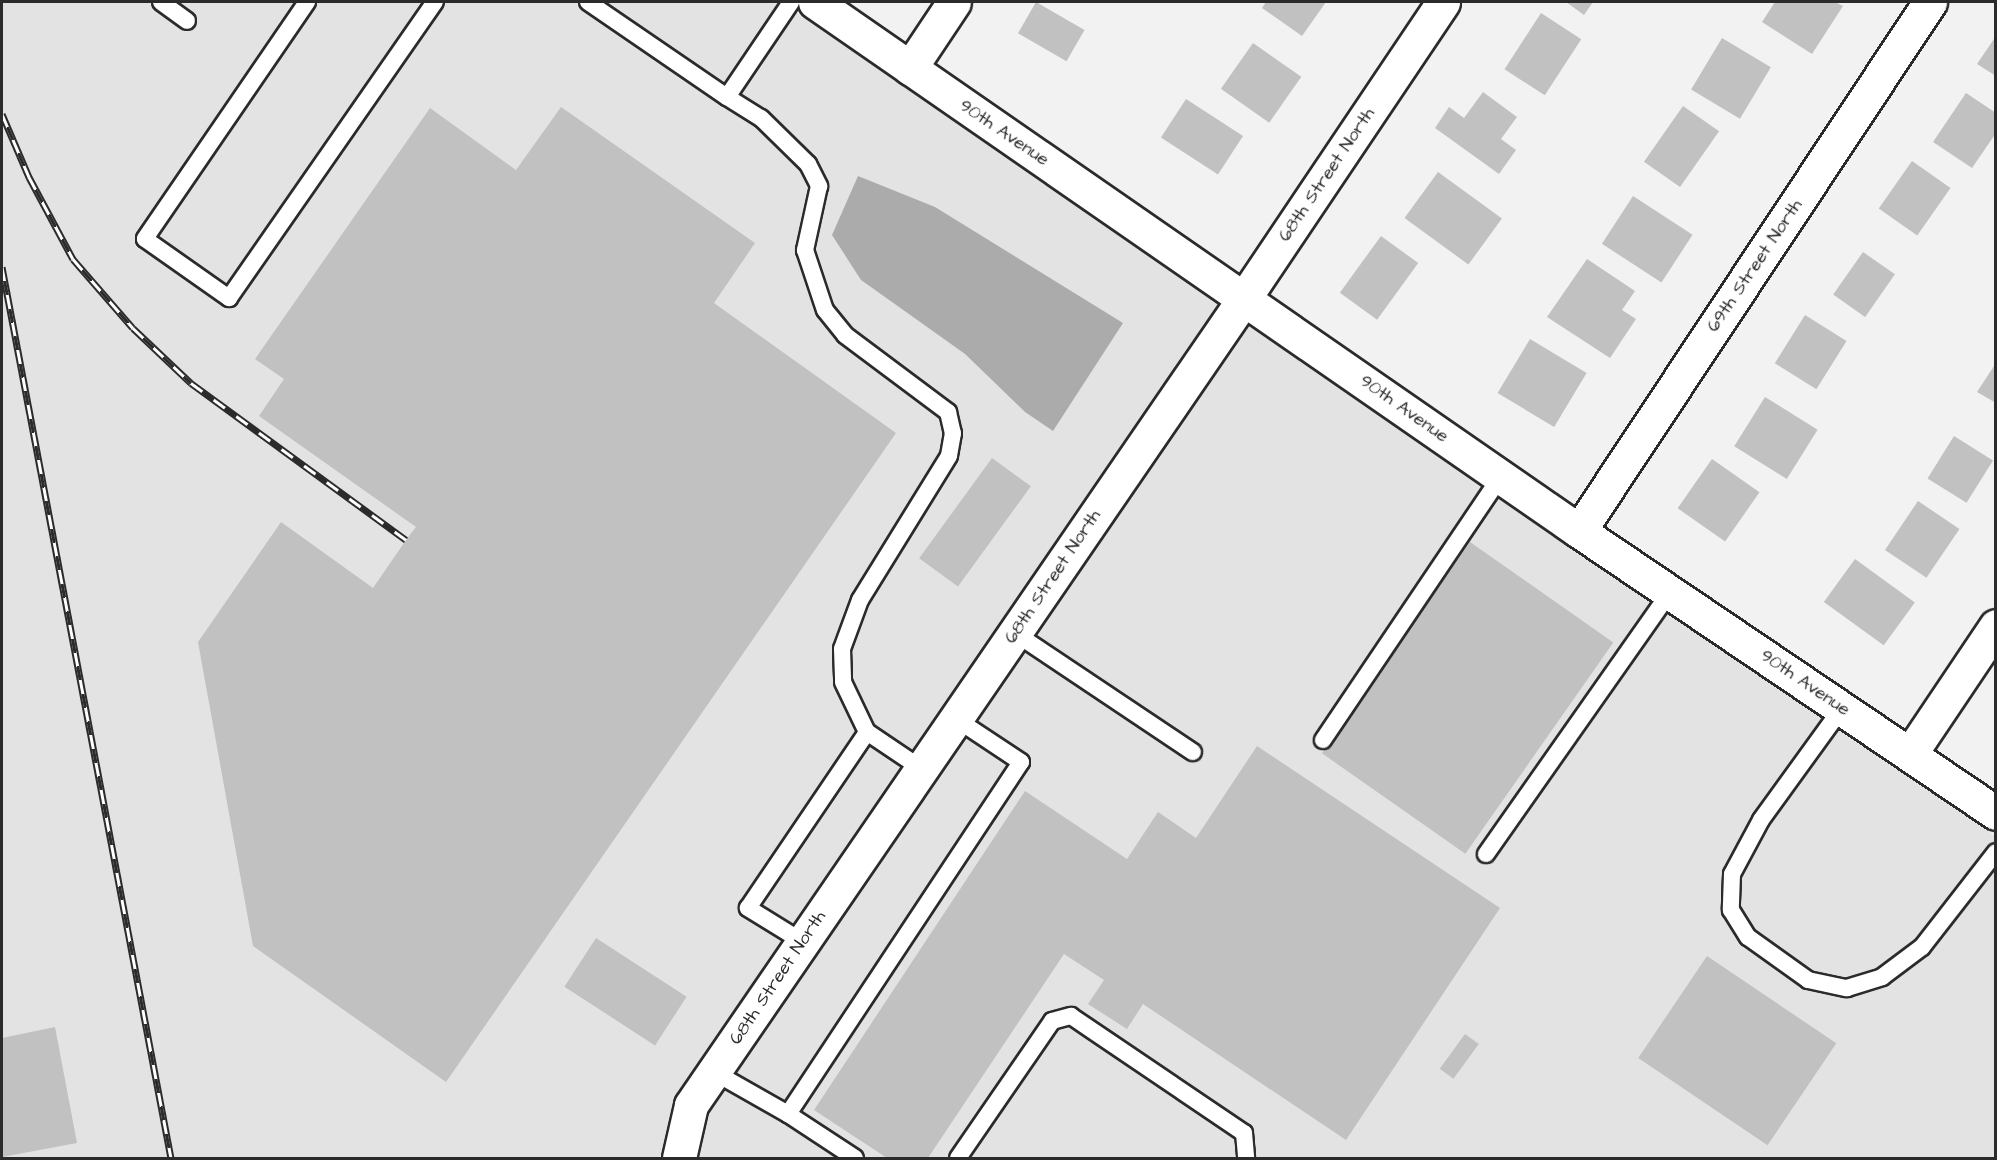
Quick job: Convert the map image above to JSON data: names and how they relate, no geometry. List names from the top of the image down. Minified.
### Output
{"streets":{"street":["90th Avenue","68th Street North","69th Street North"]},"crossings":[["90th Avenue","68th Street North"],["90th Avenue","69th Street North"]]}
